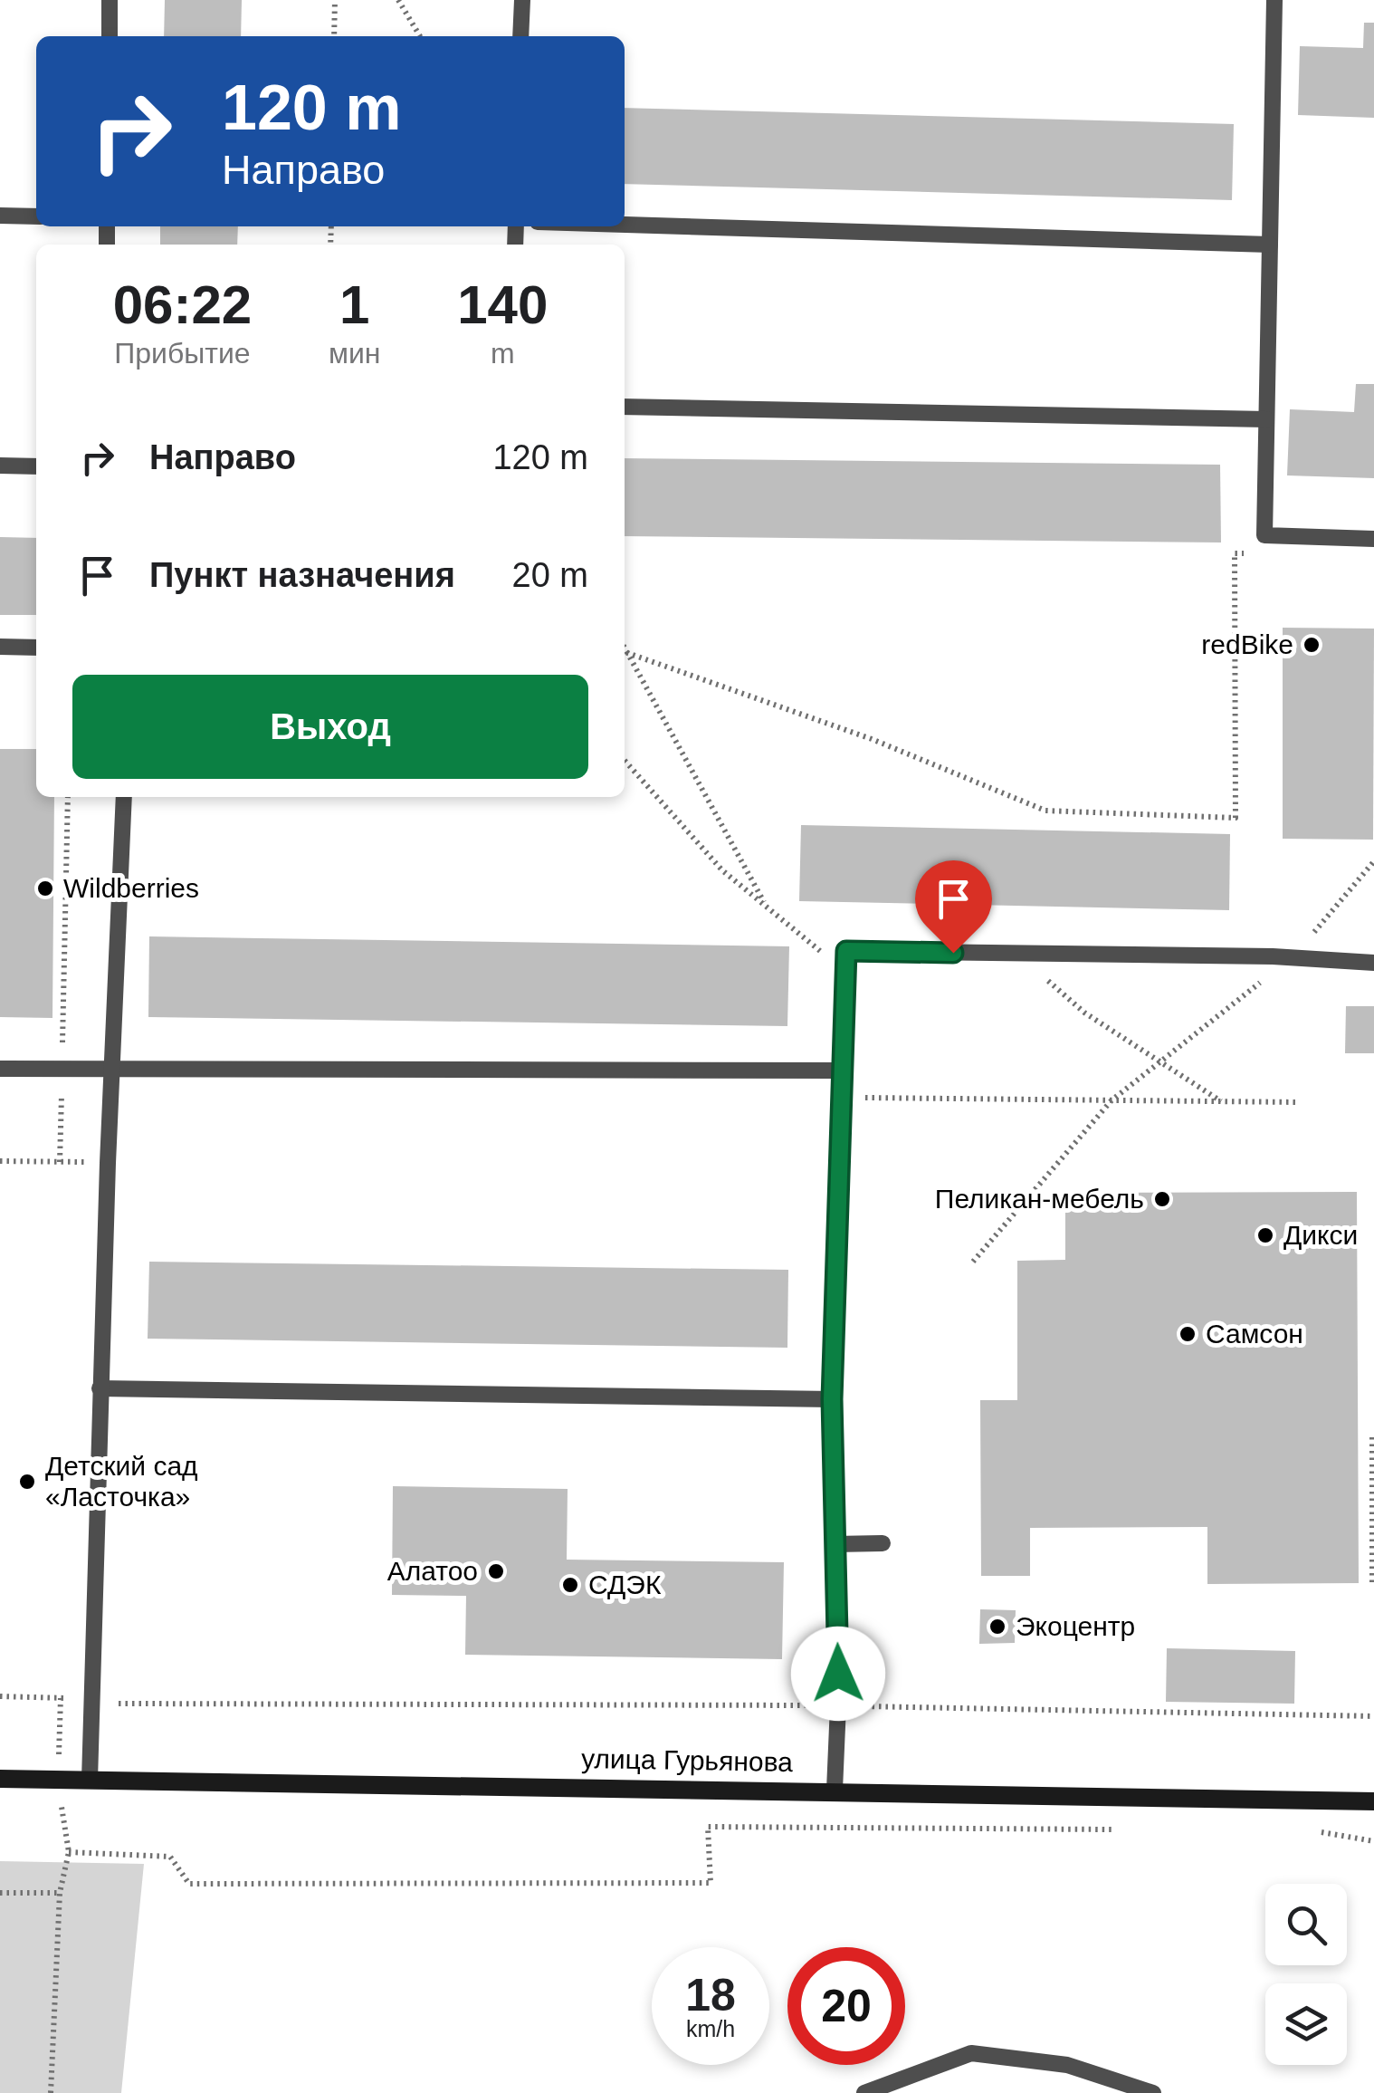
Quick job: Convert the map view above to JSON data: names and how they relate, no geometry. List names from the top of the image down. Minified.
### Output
{"streets":{"street":["улица Гурьянова"]},"places":["redBike","Wildberries","Пеликан-мебель","Дикси","Самсон","Детский сад «Ласточка»","Алатоо","СДЭК","Экоцентр"],"page":{"turn":["120 m","Направо"],"eta":["06:22","Прибытие","1","мин","140","m"],"list":[{"name":"Направо","value":"120 m"},{"name":"Пункт назначения","value":"20 m"}],"buttons":"Выход","speed":"18 km/h","limit":"20"}}
